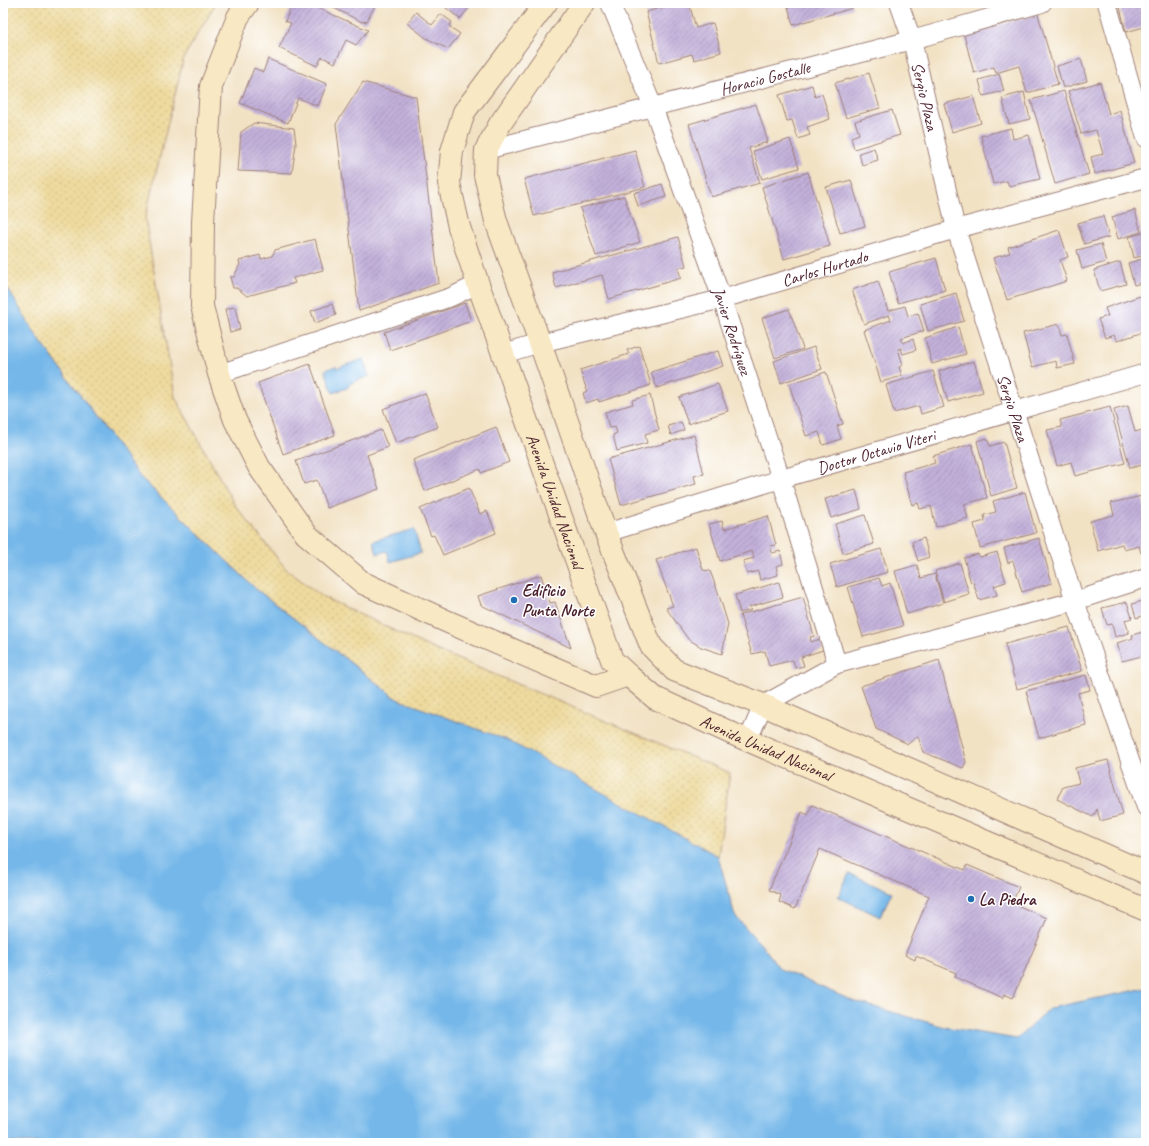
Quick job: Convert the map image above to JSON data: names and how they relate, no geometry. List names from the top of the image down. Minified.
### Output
{"streets":{"main road":["Avenida Unidad Nacional"],"street":["Horacio Gostalle","Sergio Plaza","Carlos Hurtado","Javier Rodríguez","Doctor Octavio Viteri"]},"crossings":[["Horacio Gostalle","Sergio Plaza"],["Horacio Gostalle","Javier Rodríguez"],["Horacio Gostalle","Avenida Unidad Nacional"],["Sergio Plaza","Carlos Hurtado"],["Sergio Plaza","Doctor Octavio Viteri"],["Carlos Hurtado","Javier Rodríguez"],["Carlos Hurtado","Avenida Unidad Nacional"],["Javier Rodríguez","Doctor Octavio Viteri"],["Doctor Octavio Viteri","Avenida Unidad Nacional"]],"places":["Edificio Punta Norte","La Piedra"]}
